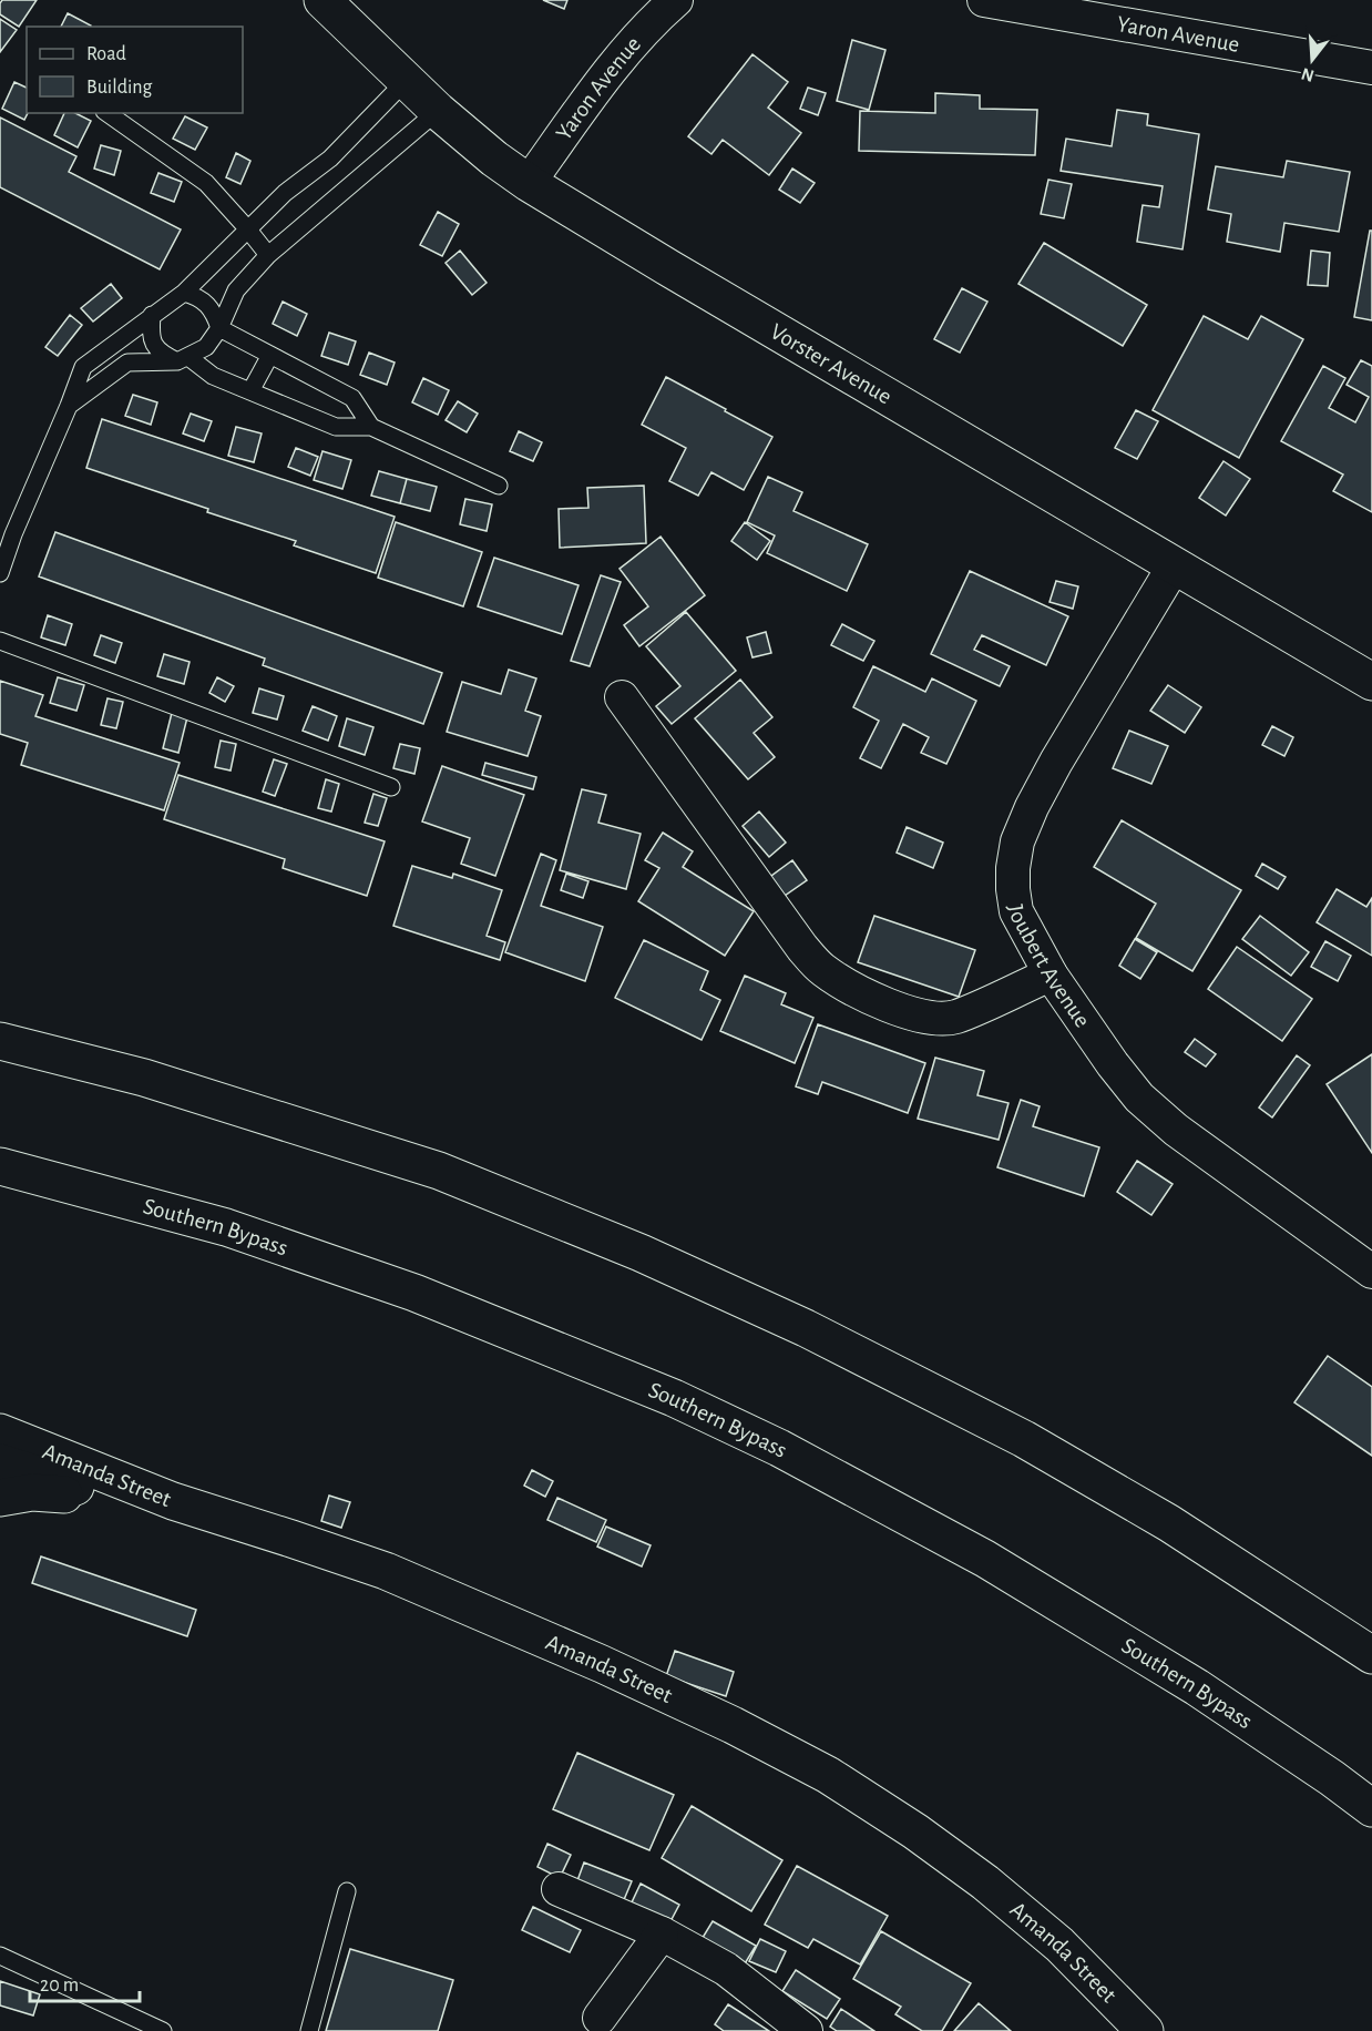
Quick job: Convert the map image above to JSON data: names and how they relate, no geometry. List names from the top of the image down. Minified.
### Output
{"streets":{"main road":["Vorster Avenue","Southern Bypass","Amanda Street"],"street":["Yaron Avenue","Joubert Avenue"]},"crossings":[["Yaron Avenue","Vorster Avenue"],["Vorster Avenue","Joubert Avenue"]],"legend":["Road","Building"],"scale_bar":"20 m","north":"bottom"}
